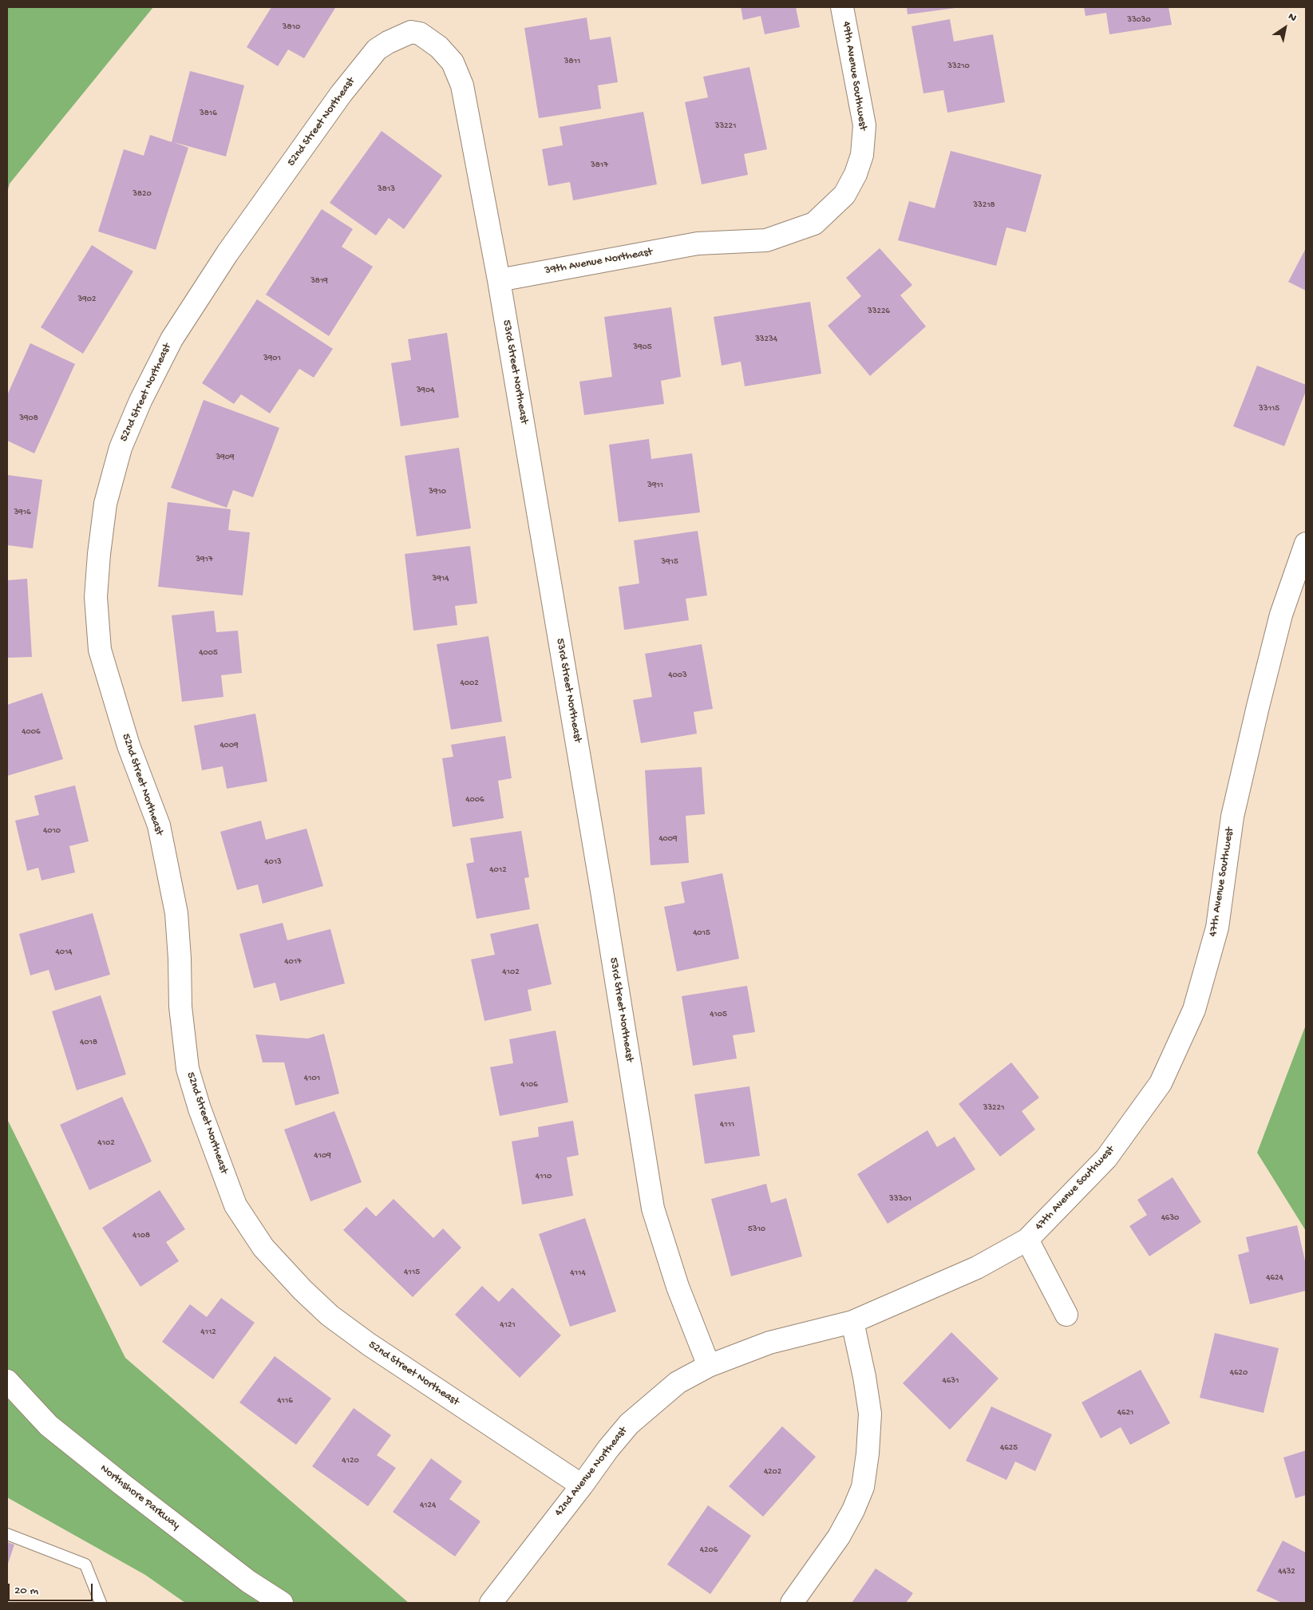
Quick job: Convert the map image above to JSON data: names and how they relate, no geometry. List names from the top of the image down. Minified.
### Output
{"streets":{"street":["49th Avenue Southwest","52nd Street Northeast","39th Avenue Northeast","53rd Street Northeast","47th Avenue Southwest","42nd Avenue Northeast","Northshore Parkway"]},"crossings":[["49th Avenue Southwest","39th Avenue Northeast"],["52nd Street Northeast","53rd Street Northeast"],["52nd Street Northeast","42nd Avenue Northeast"],["39th Avenue Northeast","53rd Street Northeast"],["53rd Street Northeast","42nd Avenue Northeast"],["47th Avenue Southwest","42nd Avenue Northeast"]],"house_numbers":["33030","3810","3811","33210","3816","33221","3817","3813","3820","33218","3819","3902","33226","33234","3905","3901","3904","33115","3908","3909","3911","3910","3916","3917","3915","3914","4005","4003","4002","4006","4009","4006","4010","4009","4013","4012","4015","4014","4017","4102","4105","4018","4101","4106","33221","4111","4102","4109","4110","33301","4630","5310","4108","4115","4114","4624","4121","4112","4620","4631","4116","4621","4625","4120","4202","4124","4206","4432"],"scale_bar":"20 m","north":"top right"}
